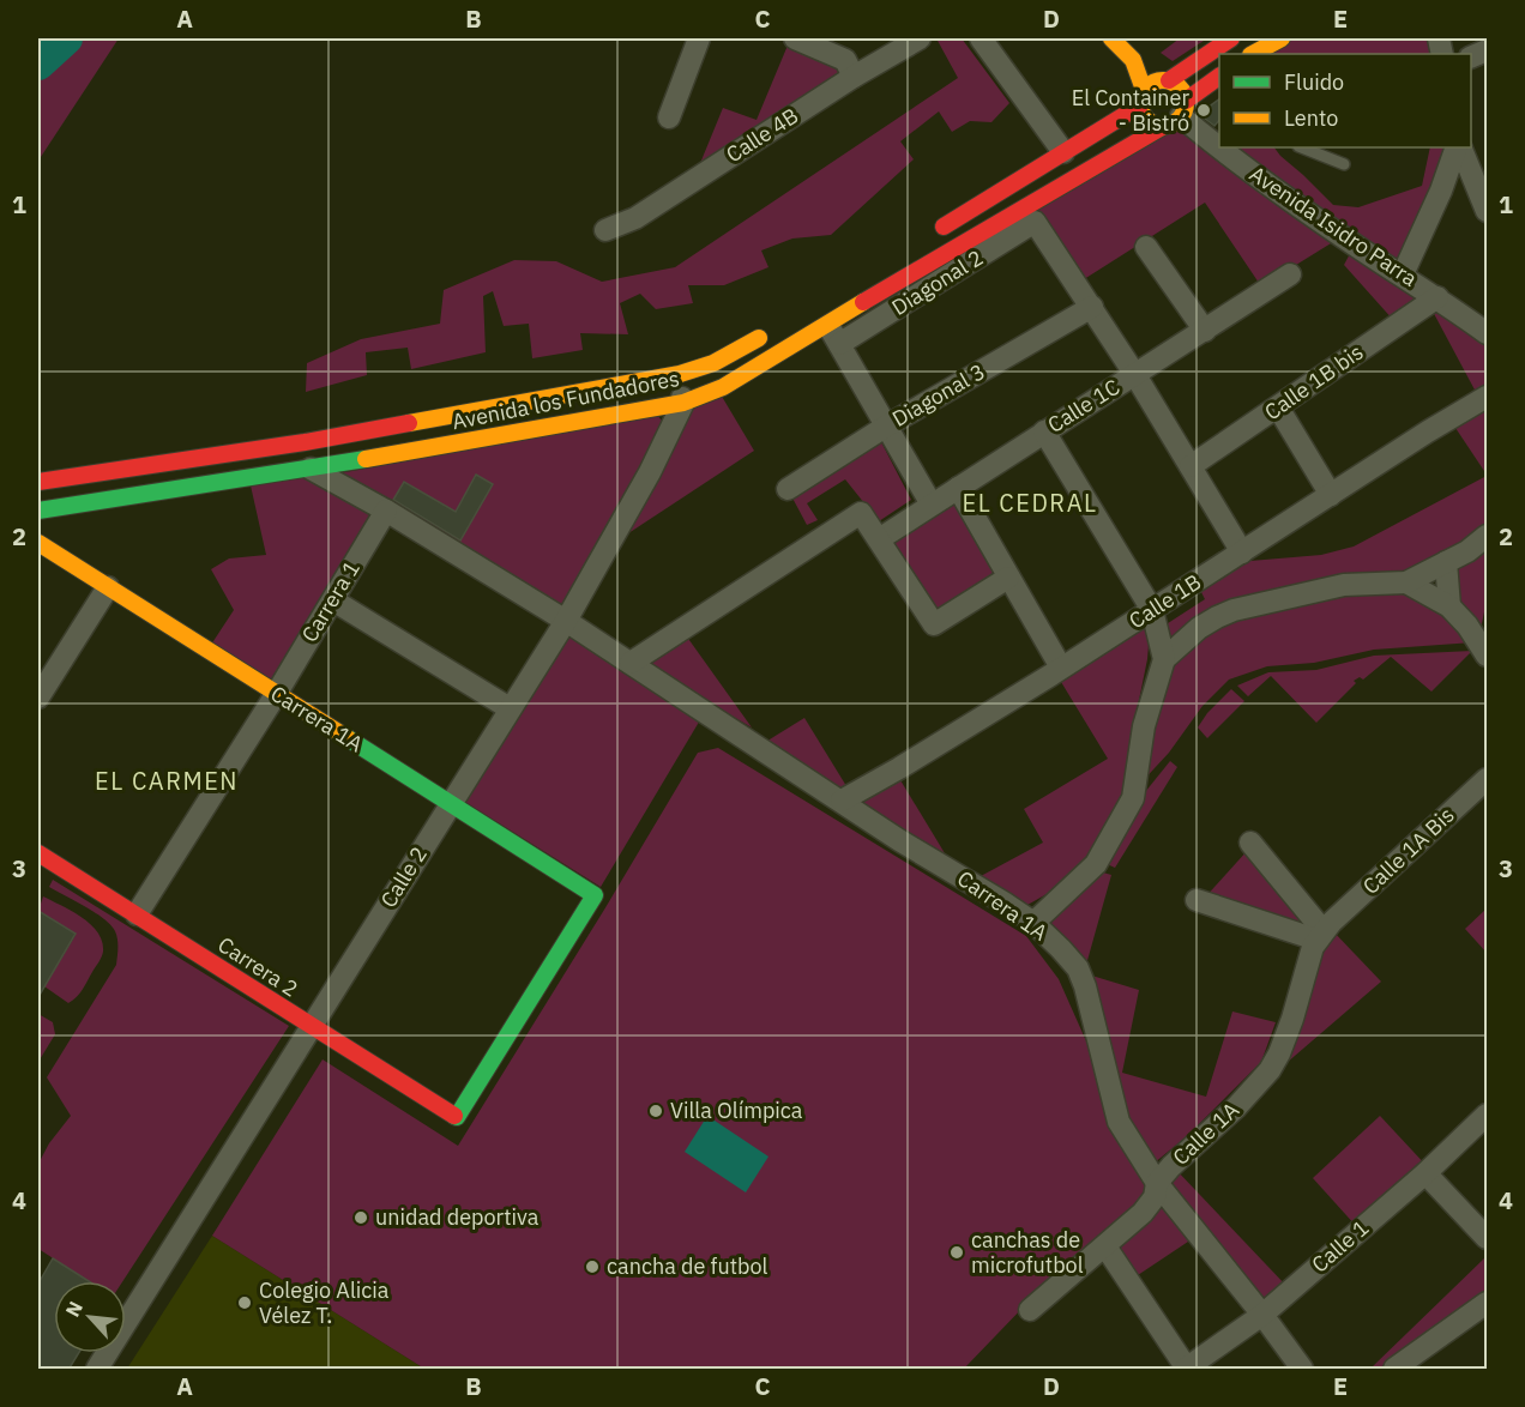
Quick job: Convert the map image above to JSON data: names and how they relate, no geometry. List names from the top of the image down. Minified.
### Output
{"streets":{"main road":["Avenida los Fundadores","Carrera 1A","Carrera 2"],"street":["Calle 4B","Avenida Isidro Parra","Diagonal 2","Calle 1B bis","Diagonal 3","Calle 1C","Carrera 1","Calle 1B","Calle 1A Bis","Calle 2","Calle 1A","Calle 1"]},"crossings":[["Avenida Isidro Parra","Calle 1B bis"],["Avenida Isidro Parra","Avenida los Fundadores"],["Diagonal 2","Diagonal 3"],["Avenida los Fundadores","Calle 2"],["Carrera 1","Carrera 1A"],["Carrera 1","Carrera 2"],["Calle 1B","Carrera 1A"],["Carrera 1A","Calle 2"],["Carrera 1A","Carrera 2"],["Carrera 1A","Calle 1A"],["Carrera 1A","Calle 1"],["Calle 1A Bis","Calle 1A"],["Calle 2","Carrera 2"]],"districts":["EL CEDRAL","EL CARMEN"],"places":["El Container - Bistró","Villa Olímpica","unidad deportiva","canchas de microfutbol","cancha de futbol","Colegio Alicia Vélez T."],"legend":["Fluido","Lento"],"north":"top left","grid":{"columns":["A","B","C","D","E"],"rows":["1","2","3","4"]}}
